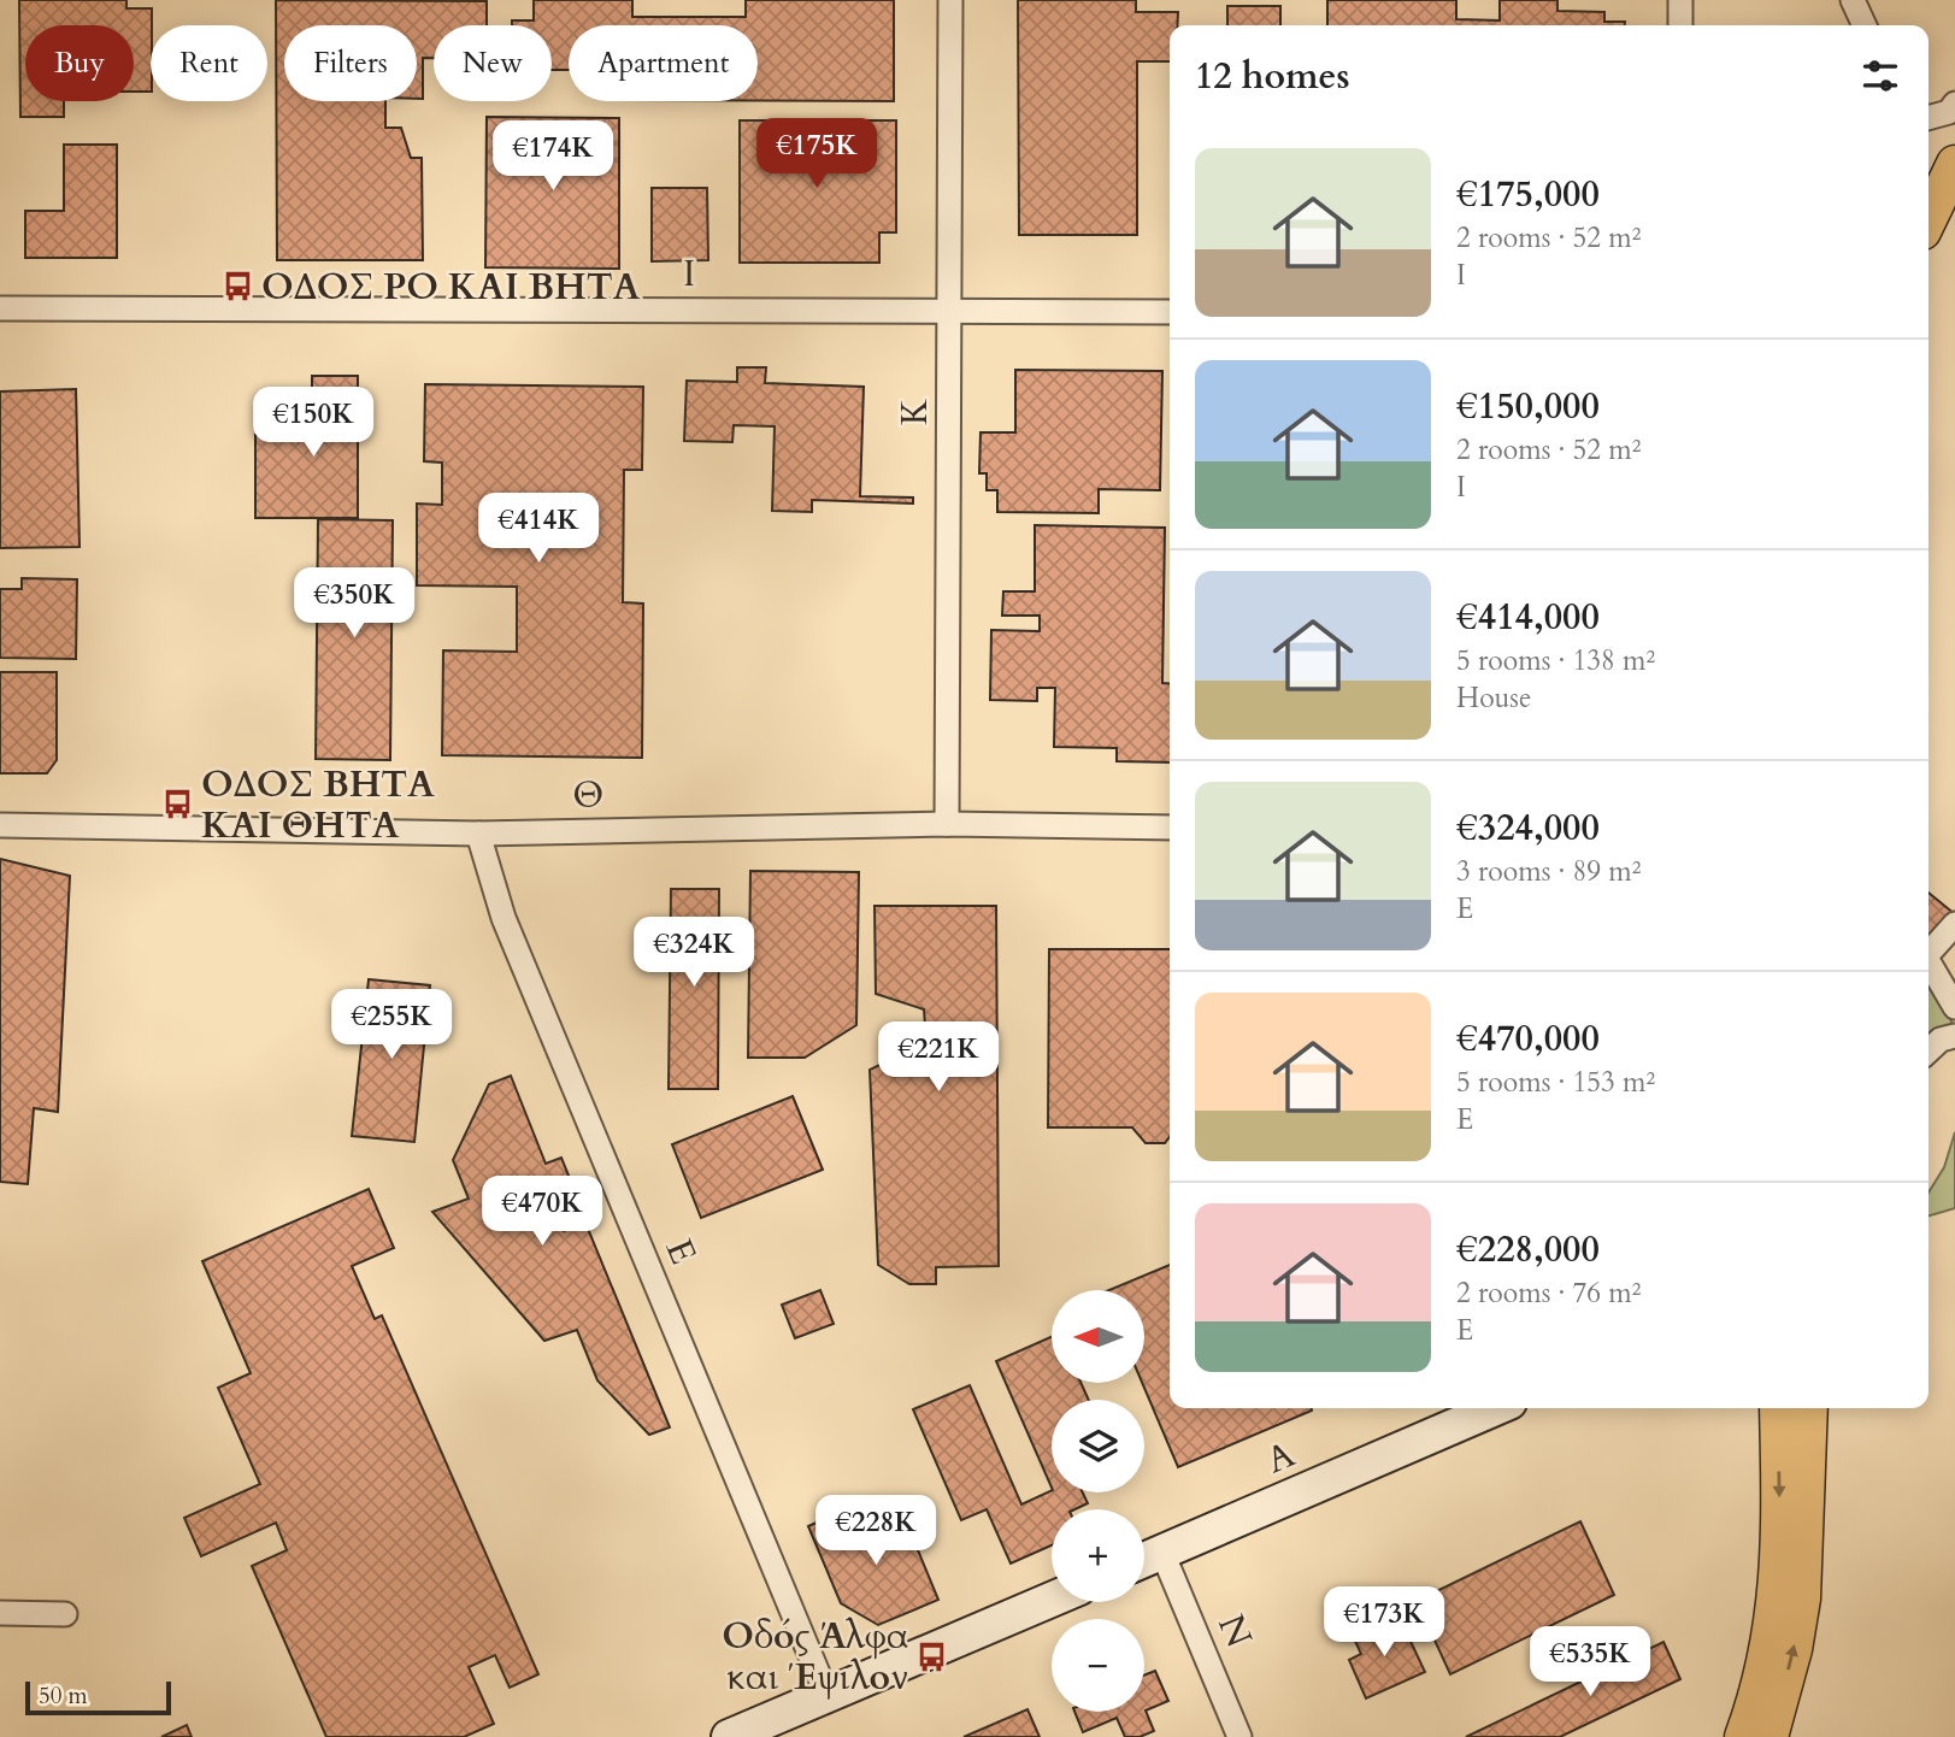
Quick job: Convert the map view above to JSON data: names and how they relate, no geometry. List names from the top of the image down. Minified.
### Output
{"streets":{"street":["Ι","Κ","Θ","Ε","Α","Ν"]},"crossings":[["Ι","Κ"],["Κ","Θ"],["Θ","Ε"],["Α","Ν"]],"places":{"bus stop":["ΟΔΟΣ ΡΟ ΚΑΙ ΒΗΤΑ","ΟΔΟΣ ΒΗΤΑ ΚΑΙ ΘΗΤΑ","Οδός Άλφα και Έψιλον"]},"scale_bar":"50 m","north":"left","page":{"chip":["Buy","Rent","Filters","New","Apartment"],"heading":"12 homes","price":["€175K","€174K","€150K","€414K","€350K","€324K","€255K","€221K","€470K","€228K","€173K","€535K"],"list":[{"name":"€175,000","note":"2 rooms · 52 m² · Ι"},{"name":"€150,000","note":"2 rooms · 52 m² · Ι"},{"name":"€414,000","note":"5 rooms · 138 m² · House"},{"name":"€324,000","note":"3 rooms · 89 m² · Ε"},{"name":"€470,000","note":"5 rooms · 153 m² · Ε"},{"name":"€228,000","note":"2 rooms · 76 m² · Ε"}],"map_buttons":["+","−"],"scale":"50 m"}}
